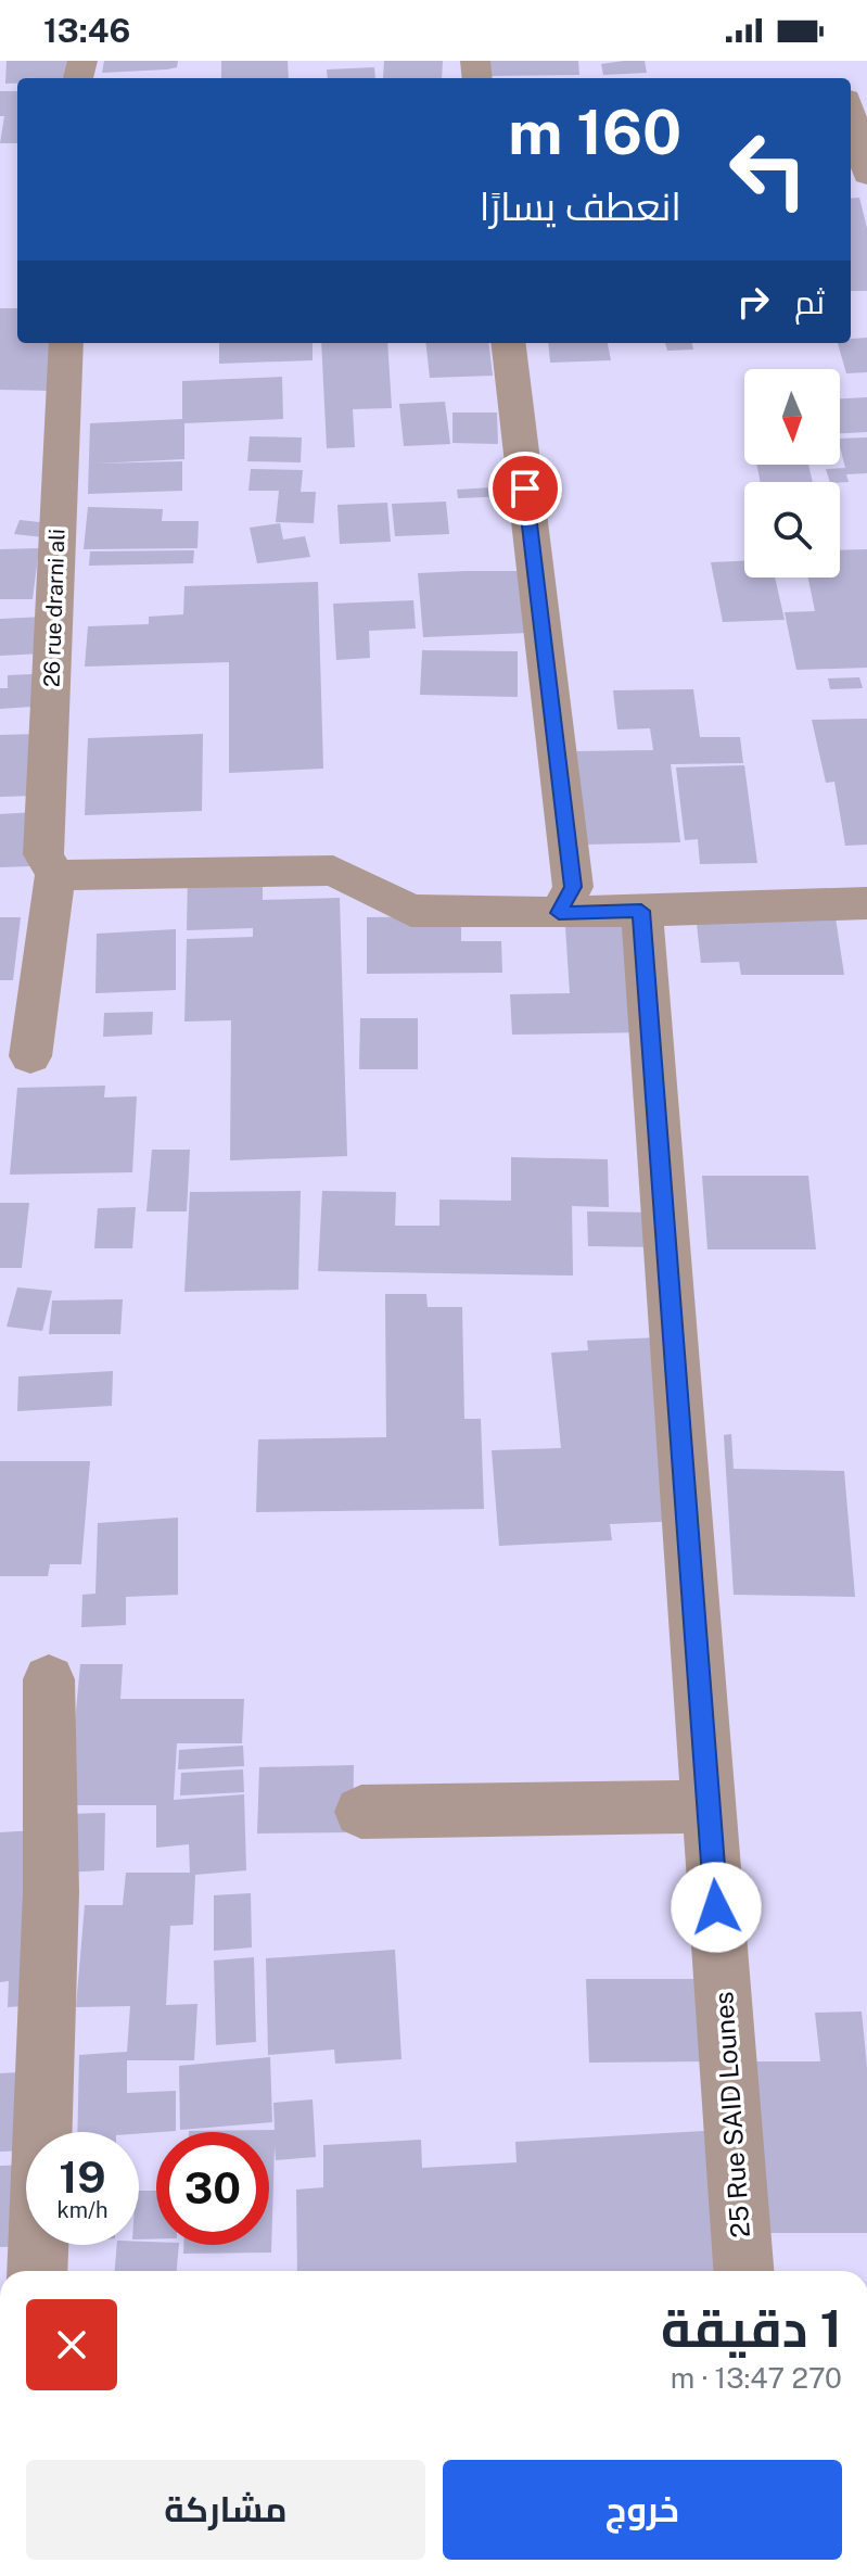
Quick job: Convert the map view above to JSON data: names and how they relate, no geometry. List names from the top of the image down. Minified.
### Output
{"streets":{"street":["26 rue drarni ali","25 Rue SAID Lounes"]},"north":"bottom","page":{"status":"13:46","turn":["160 m","انعطف يسارًا"],"then":"ثم","speed":"19 km/h","limit":"30","heading":["1 دقيقة","270 m · 13:47"],"buttons":["خروج","مشاركة"]}}
